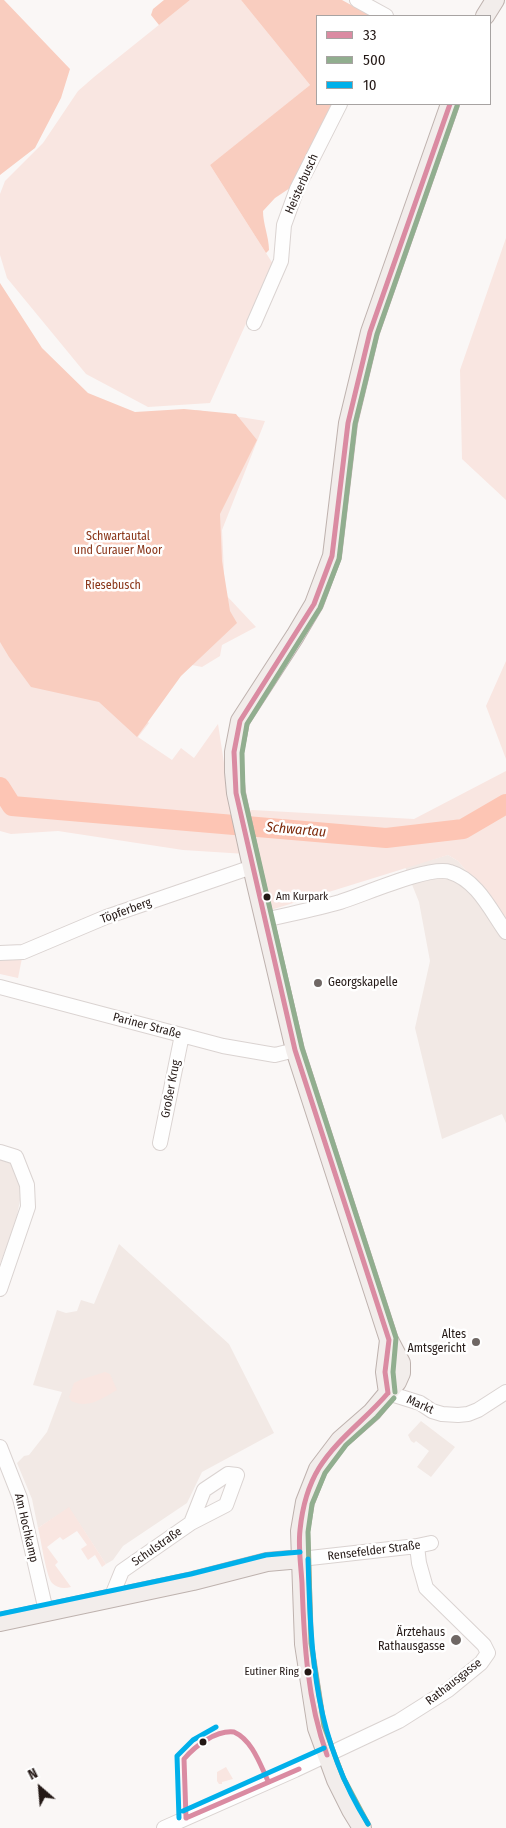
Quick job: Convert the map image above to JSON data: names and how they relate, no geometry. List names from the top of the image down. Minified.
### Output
{"streets":{"main road":["Rensefelder Straße"],"street":["Heisterbusch","Töpferberg","Pariner Straße","Großer Krug","Markt","Am Hochkamp","Schulstraße","Rathausgasse"]},"crossings":[["Pariner Straße","Großer Krug"],["Am Hochkamp","Rensefelder Straße"],["Schulstraße","Rensefelder Straße"],["Rensefelder Straße","Rathausgasse"]],"water":["Schwartau"],"parks":["Schwartautal und Curauer Moor","Riesebusch"],"places":["Am Kurpark","Georgskapelle","Altes Amtsgericht","Ärztehaus Rathausgasse","Eutiner Ring"],"lines":["transit line 33","transit line 500","transit line 10"],"legend":["33","500","10"],"north":"top left"}
